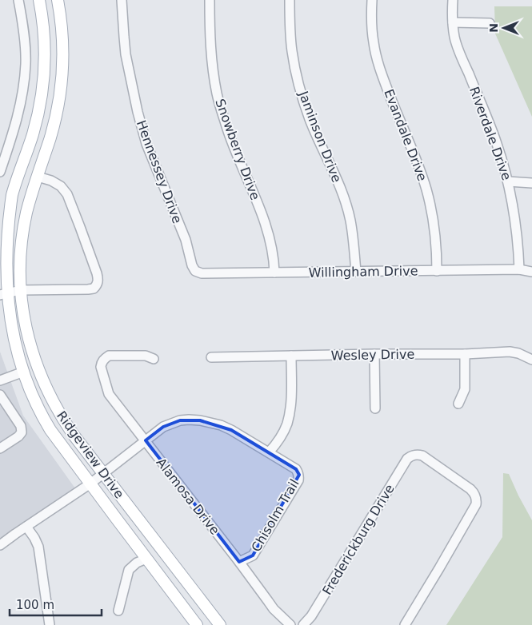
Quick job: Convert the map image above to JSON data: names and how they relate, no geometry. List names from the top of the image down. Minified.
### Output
{"streets":{"main road":["Ridgeview Drive"],"street":["Riverdale Drive","Evandale Drive","Jaminson Drive","Snowberry Drive","Hennessey Drive","Willingham Drive","Wesley Drive","Alamosa Drive","Chisolm Trail","Frederickburg Drive"]},"crossings":[["Riverdale Drive","Willingham Drive"],["Evandale Drive","Willingham Drive"],["Jaminson Drive","Willingham Drive"],["Snowberry Drive","Willingham Drive"],["Hennessey Drive","Willingham Drive"],["Ridgeview Drive","Chisolm Trail"],["Alamosa Drive","Chisolm Trail"]],"scale_bar":"100 m","north":"left"}
